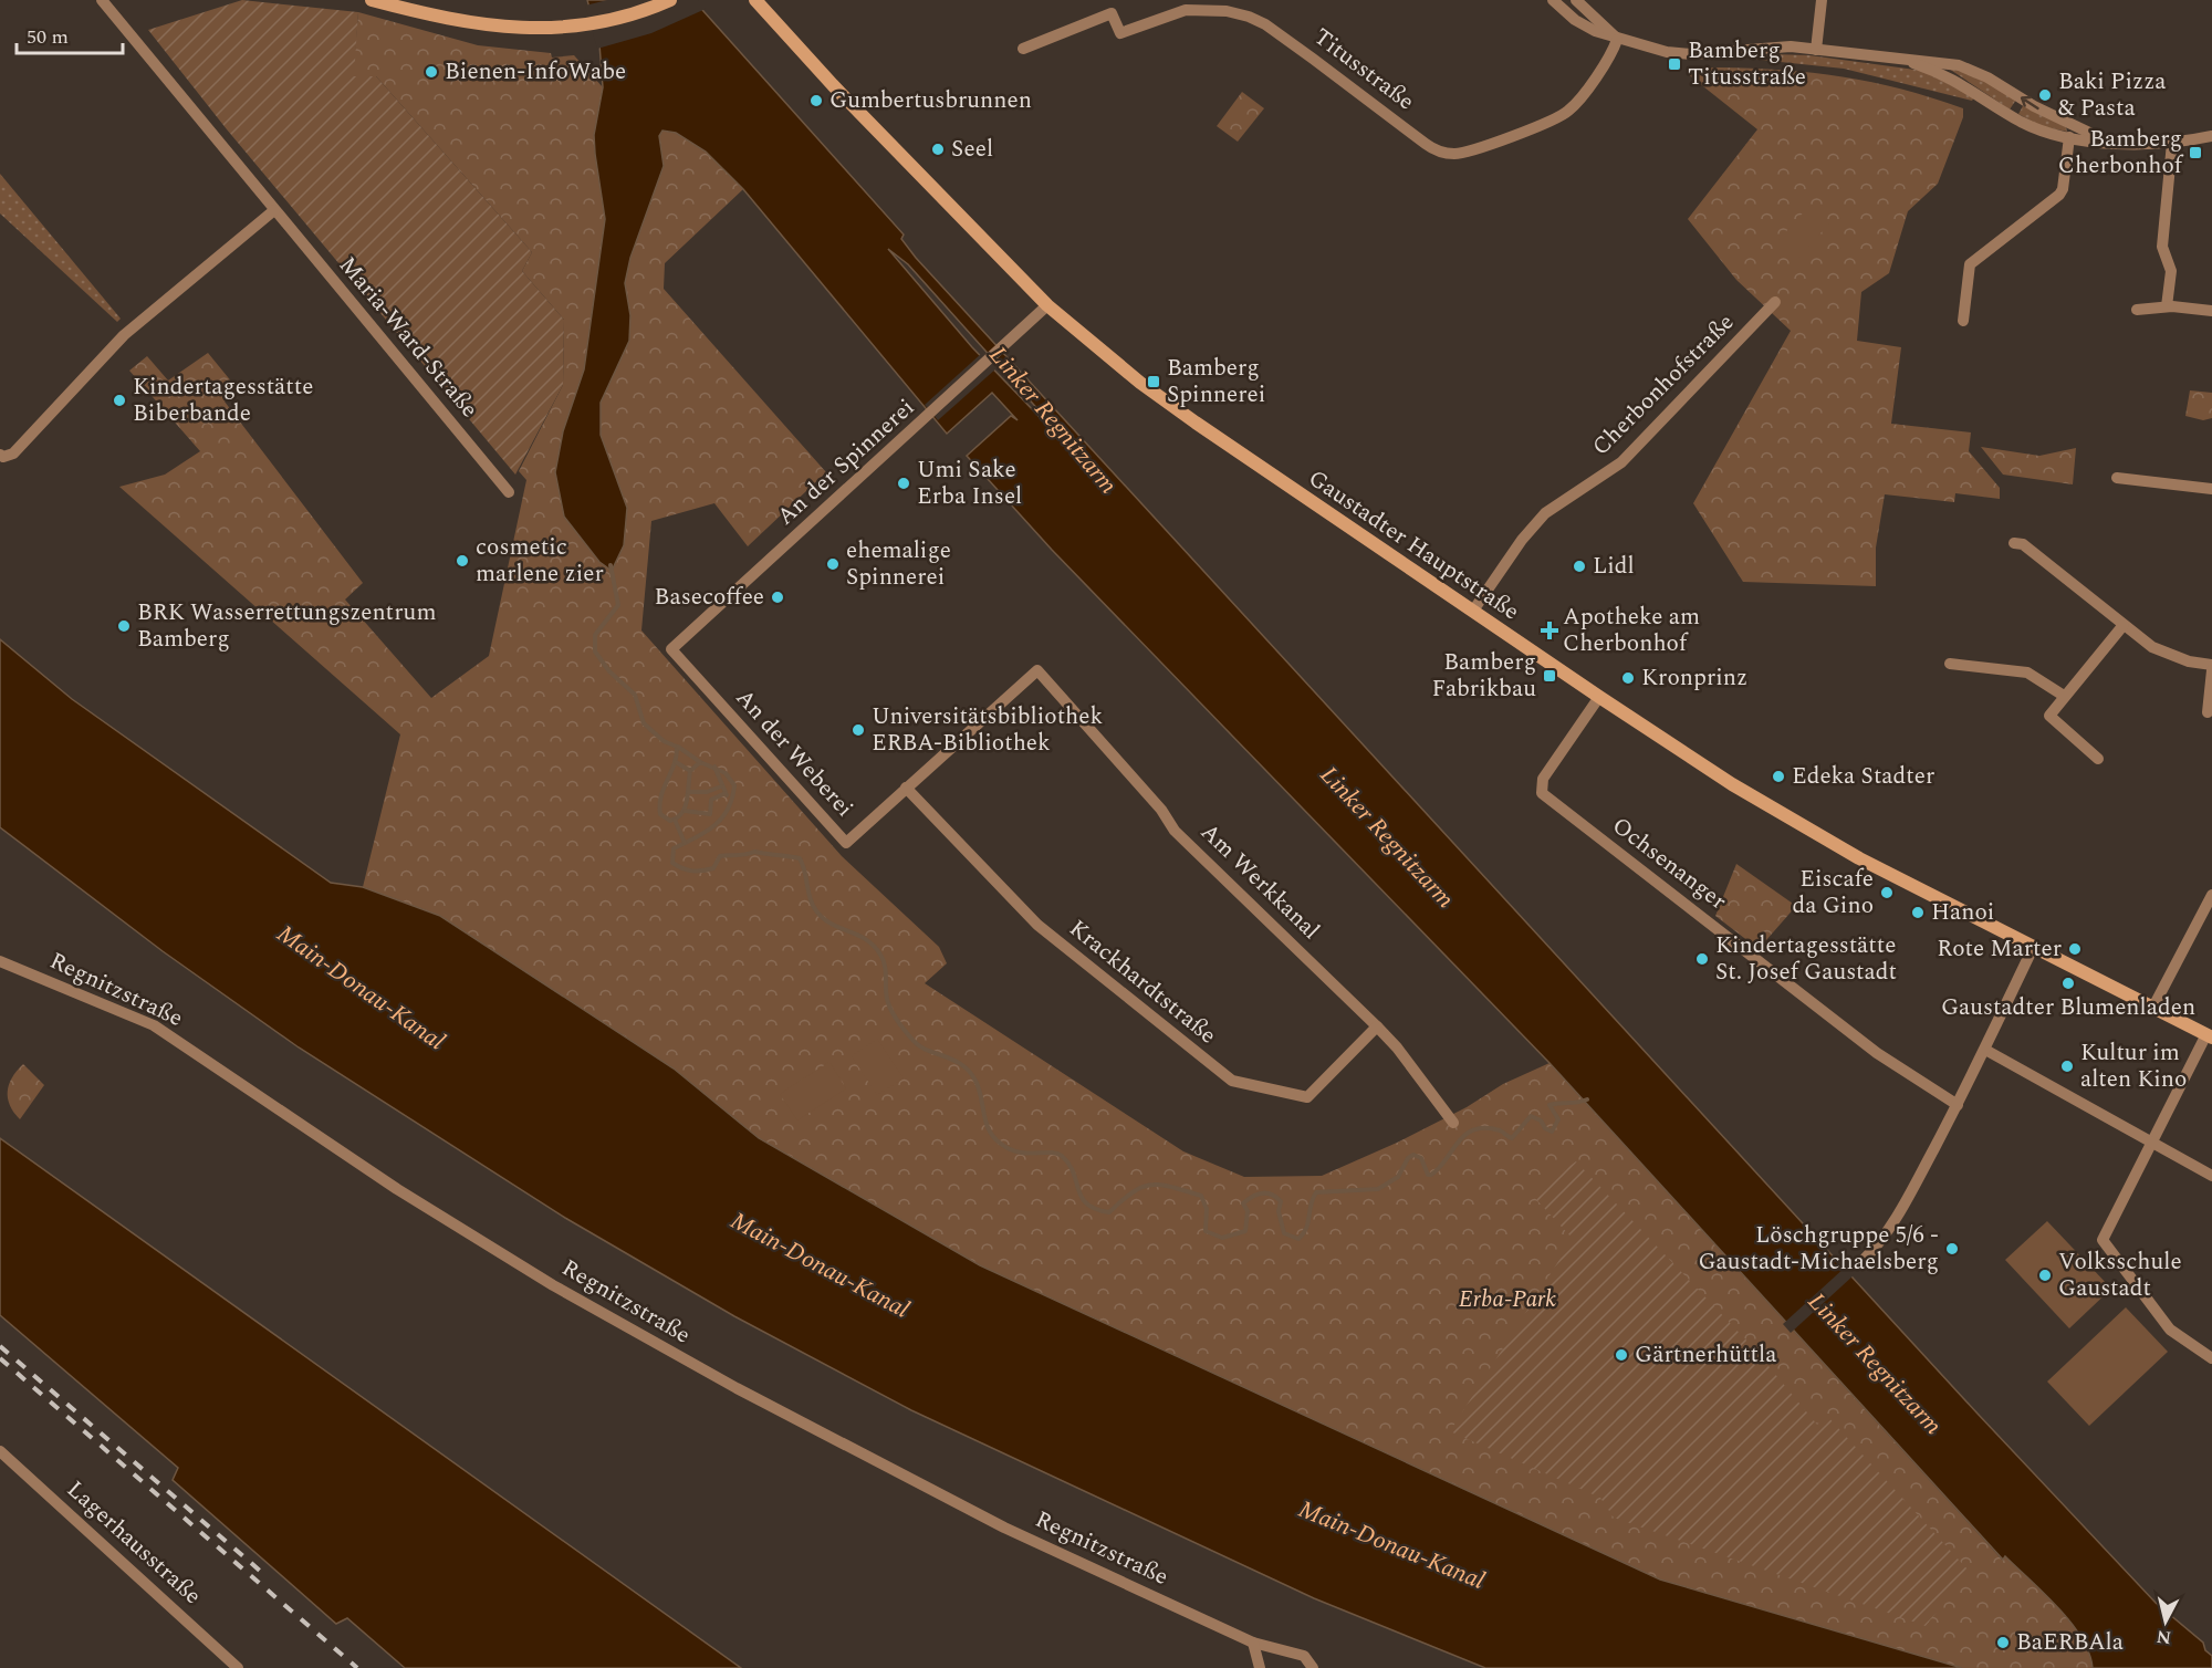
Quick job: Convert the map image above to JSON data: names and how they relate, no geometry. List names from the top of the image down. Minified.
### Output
{"streets":{"street":["Titusstraße","Maria-Ward-Straße","Cherbonhofstraße","An der Spinnerei","Gaustadter Hauptstraße","An der Weberei","Ochsenanger","Am Werkkanal","Krackhardtstraße","Regnitzstraße","Lagerhausstraße"]},"crossings":[["Cherbonhofstraße","Gaustadter Hauptstraße"],["An der Spinnerei","Gaustadter Hauptstraße"],["An der Spinnerei","An der Weberei"],["Gaustadter Hauptstraße","Ochsenanger"],["An der Weberei","Am Werkkanal"],["An der Weberei","Krackhardtstraße"],["Am Werkkanal","Krackhardtstraße"]],"water":["Linker Regnitzarm","Main-Donau-Kanal"],"parks":["Erba-Park"],"places":{"transit":["Bamberg Titusstraße","Bamberg Cherbonhof","Bamberg Spinnerei","Bamberg Fabrikbau"],"other":["Bienen-InfoWabe","Baki Pizza & Pasta","Gumbertusbrunnen","Seel","Kindertagesstätte Biberbande","Umi Sake Erba Insel","cosmetic marlene zier","ehemalige Spinnerei","Lidl","Basecoffee","BRK Wasserrettungszentrum Bamberg","Kronprinz","Universitätsbibliothek ERBA-Bibliothek","Edeka Stadter","Eiscafe da Gino","Hanoi","Rote Marter","Kindertagesstätte St. Josef Gaustadt","Gaustadter Blumenladen","Kultur im alten Kino","Löschgruppe 5/6 - Gaustadt-Michaelsberg","Volksschule Gaustadt","Gärtnerhüttla","BaERBAla"],"health":["Apotheke am Cherbonhof"]},"scale_bar":"50 m","north":"bottom"}
